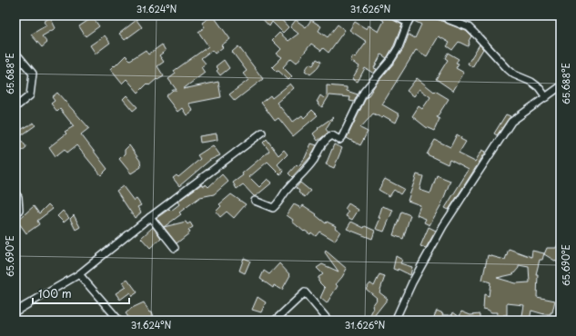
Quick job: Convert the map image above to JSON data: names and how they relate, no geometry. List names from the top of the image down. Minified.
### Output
{"scale_bar":"100 m","coordinates":["31.624°N","31.626°N","65.688°E","65.690°E"]}
